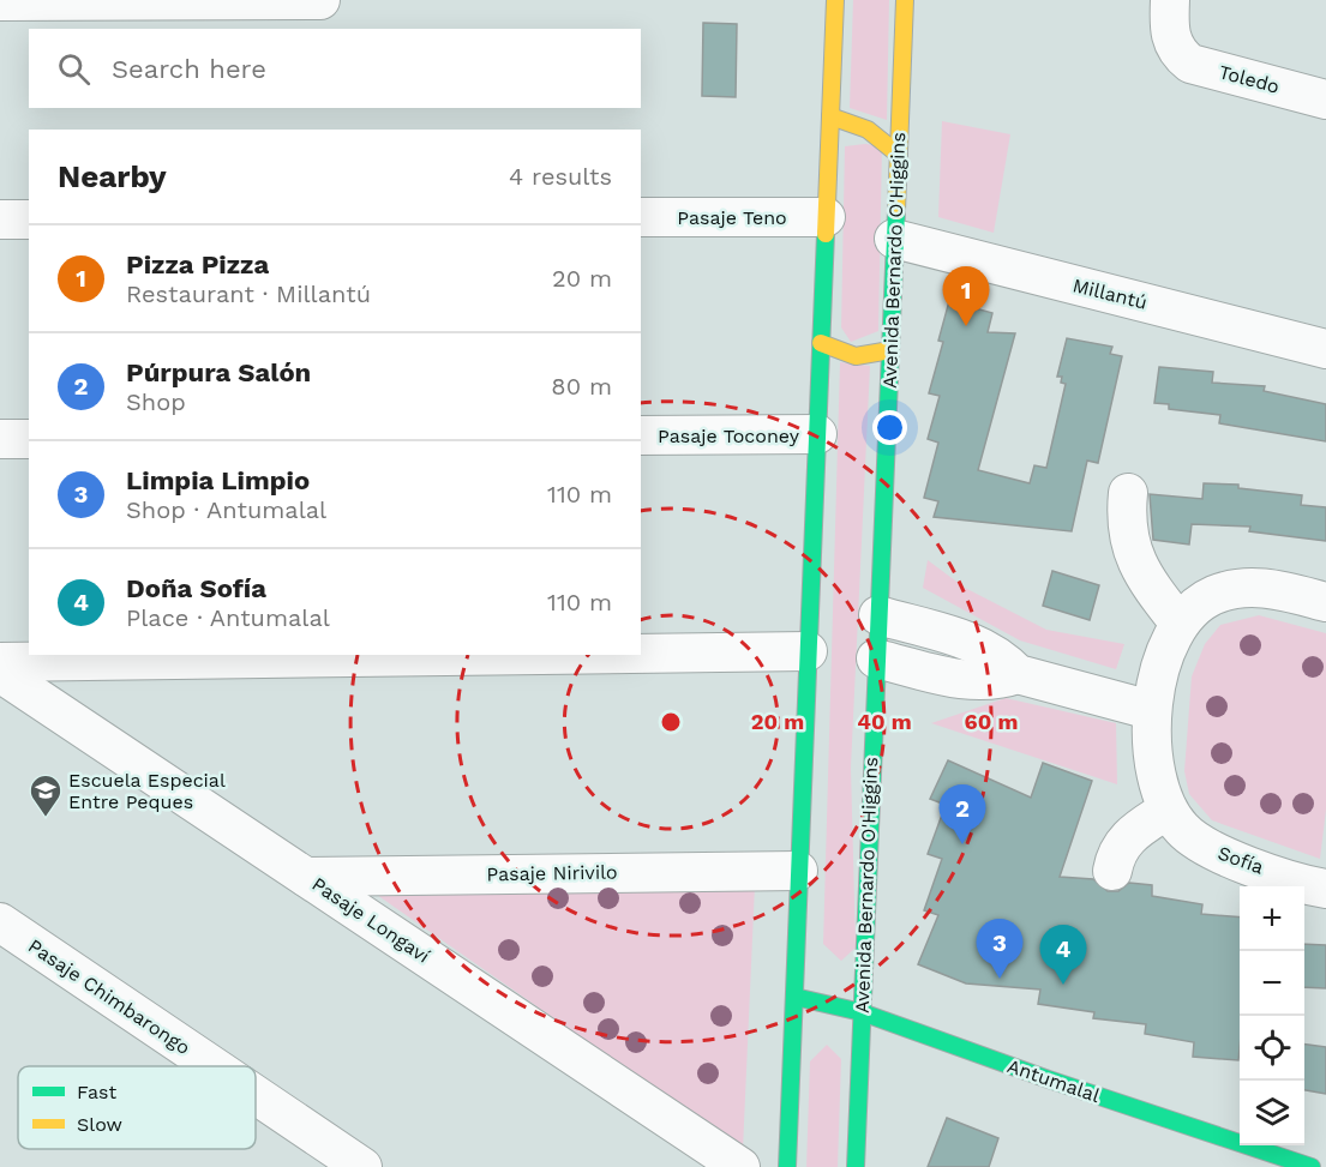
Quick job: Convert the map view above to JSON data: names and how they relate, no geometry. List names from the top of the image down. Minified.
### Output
{"streets":{"main road":["Avenida Bernardo O'Higgins","Antumalal"],"street":["Toledo","Pasaje Teno","Millantú","Pasaje Toconey","Sofía","Pasaje Nirivilo","Pasaje Longaví","Pasaje Chimbarongo"]},"crossings":[["Avenida Bernardo O'Higgins","Millantú"],["Avenida Bernardo O'Higgins","Antumalal"],["Pasaje Nirivilo","Pasaje Longaví"]],"places":{"school or university":["Escuela Especial Entre Peques"]},"legend":["Fast","Slow"],"page":{"search":"Search here","heading":["Nearby","4 results"],"list":[{"mark":"1","name":"Pizza Pizza","note":"Restaurant · Millantú","value":"20 m"},{"mark":"2","name":"Púrpura Salón","note":"Shop","value":"80 m"},{"mark":"3","name":"Limpia Limpio","note":"Shop · Antumalal","value":"110 m"},{"mark":"4","name":"Doña Sofía","note":"Place · Antumalal","value":"110 m"}],"pins":["1","2","3","4"],"map_buttons":["+","−"]},"rings":["20 m","40 m","60 m"]}
